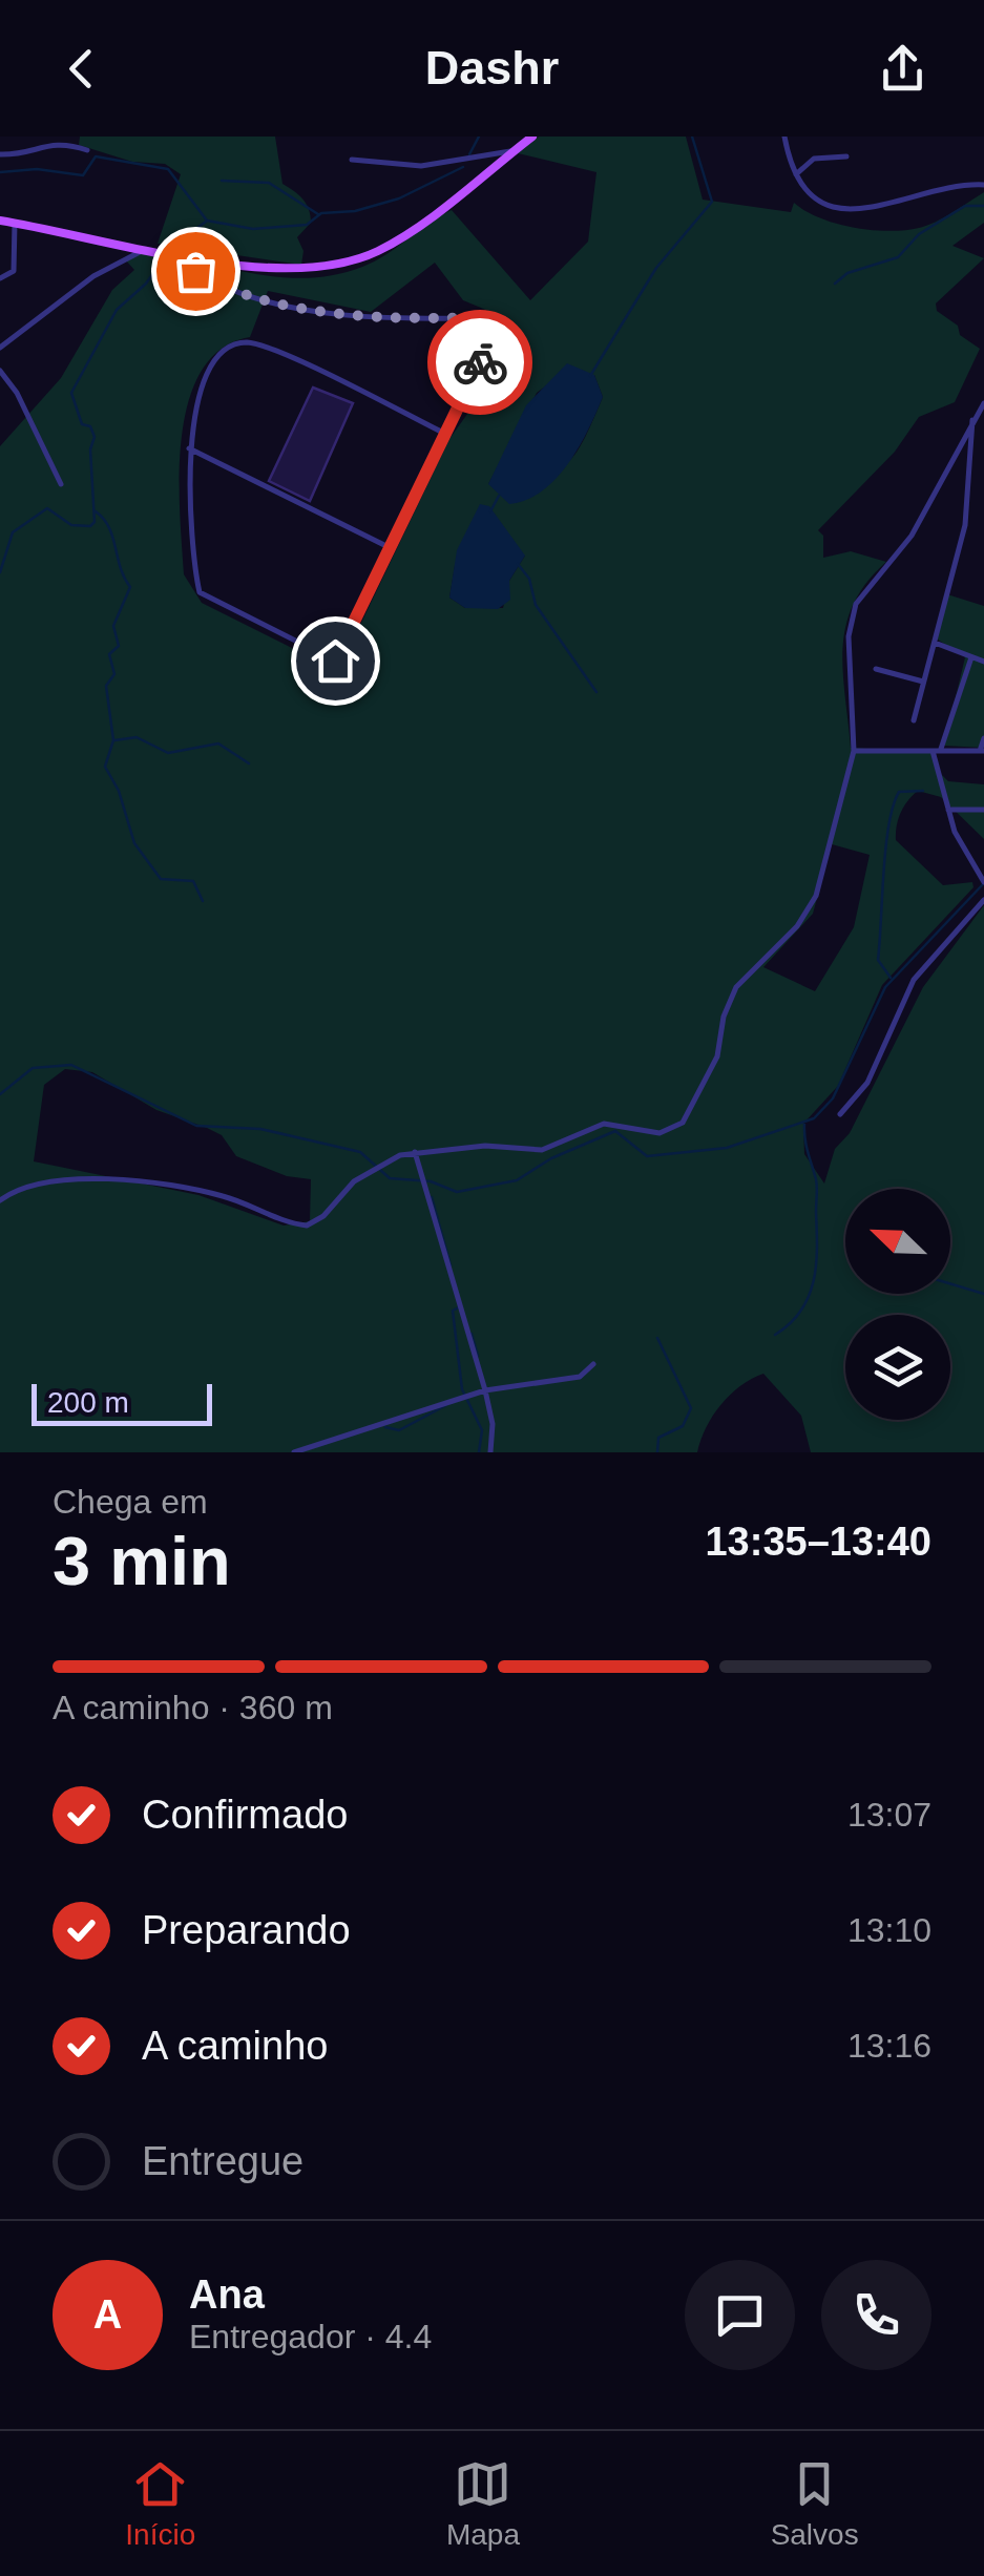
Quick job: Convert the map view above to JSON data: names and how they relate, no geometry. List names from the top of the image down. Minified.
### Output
{"scale_bar":"200 m","north":"top left","page":{"header":"Dashr","scale":"200 m","heading":["3 min","Chega em","13:35–13:40"],"panel":["Ana","Entregador · 4.4"],"bar":"A caminho · 360 m","list":[["Confirmado","13:07"],["Preparando","13:10"],["A caminho","13:16"],"Entregue"],"round":"A","tabs":["Início","Mapa","Salvos"]}}
